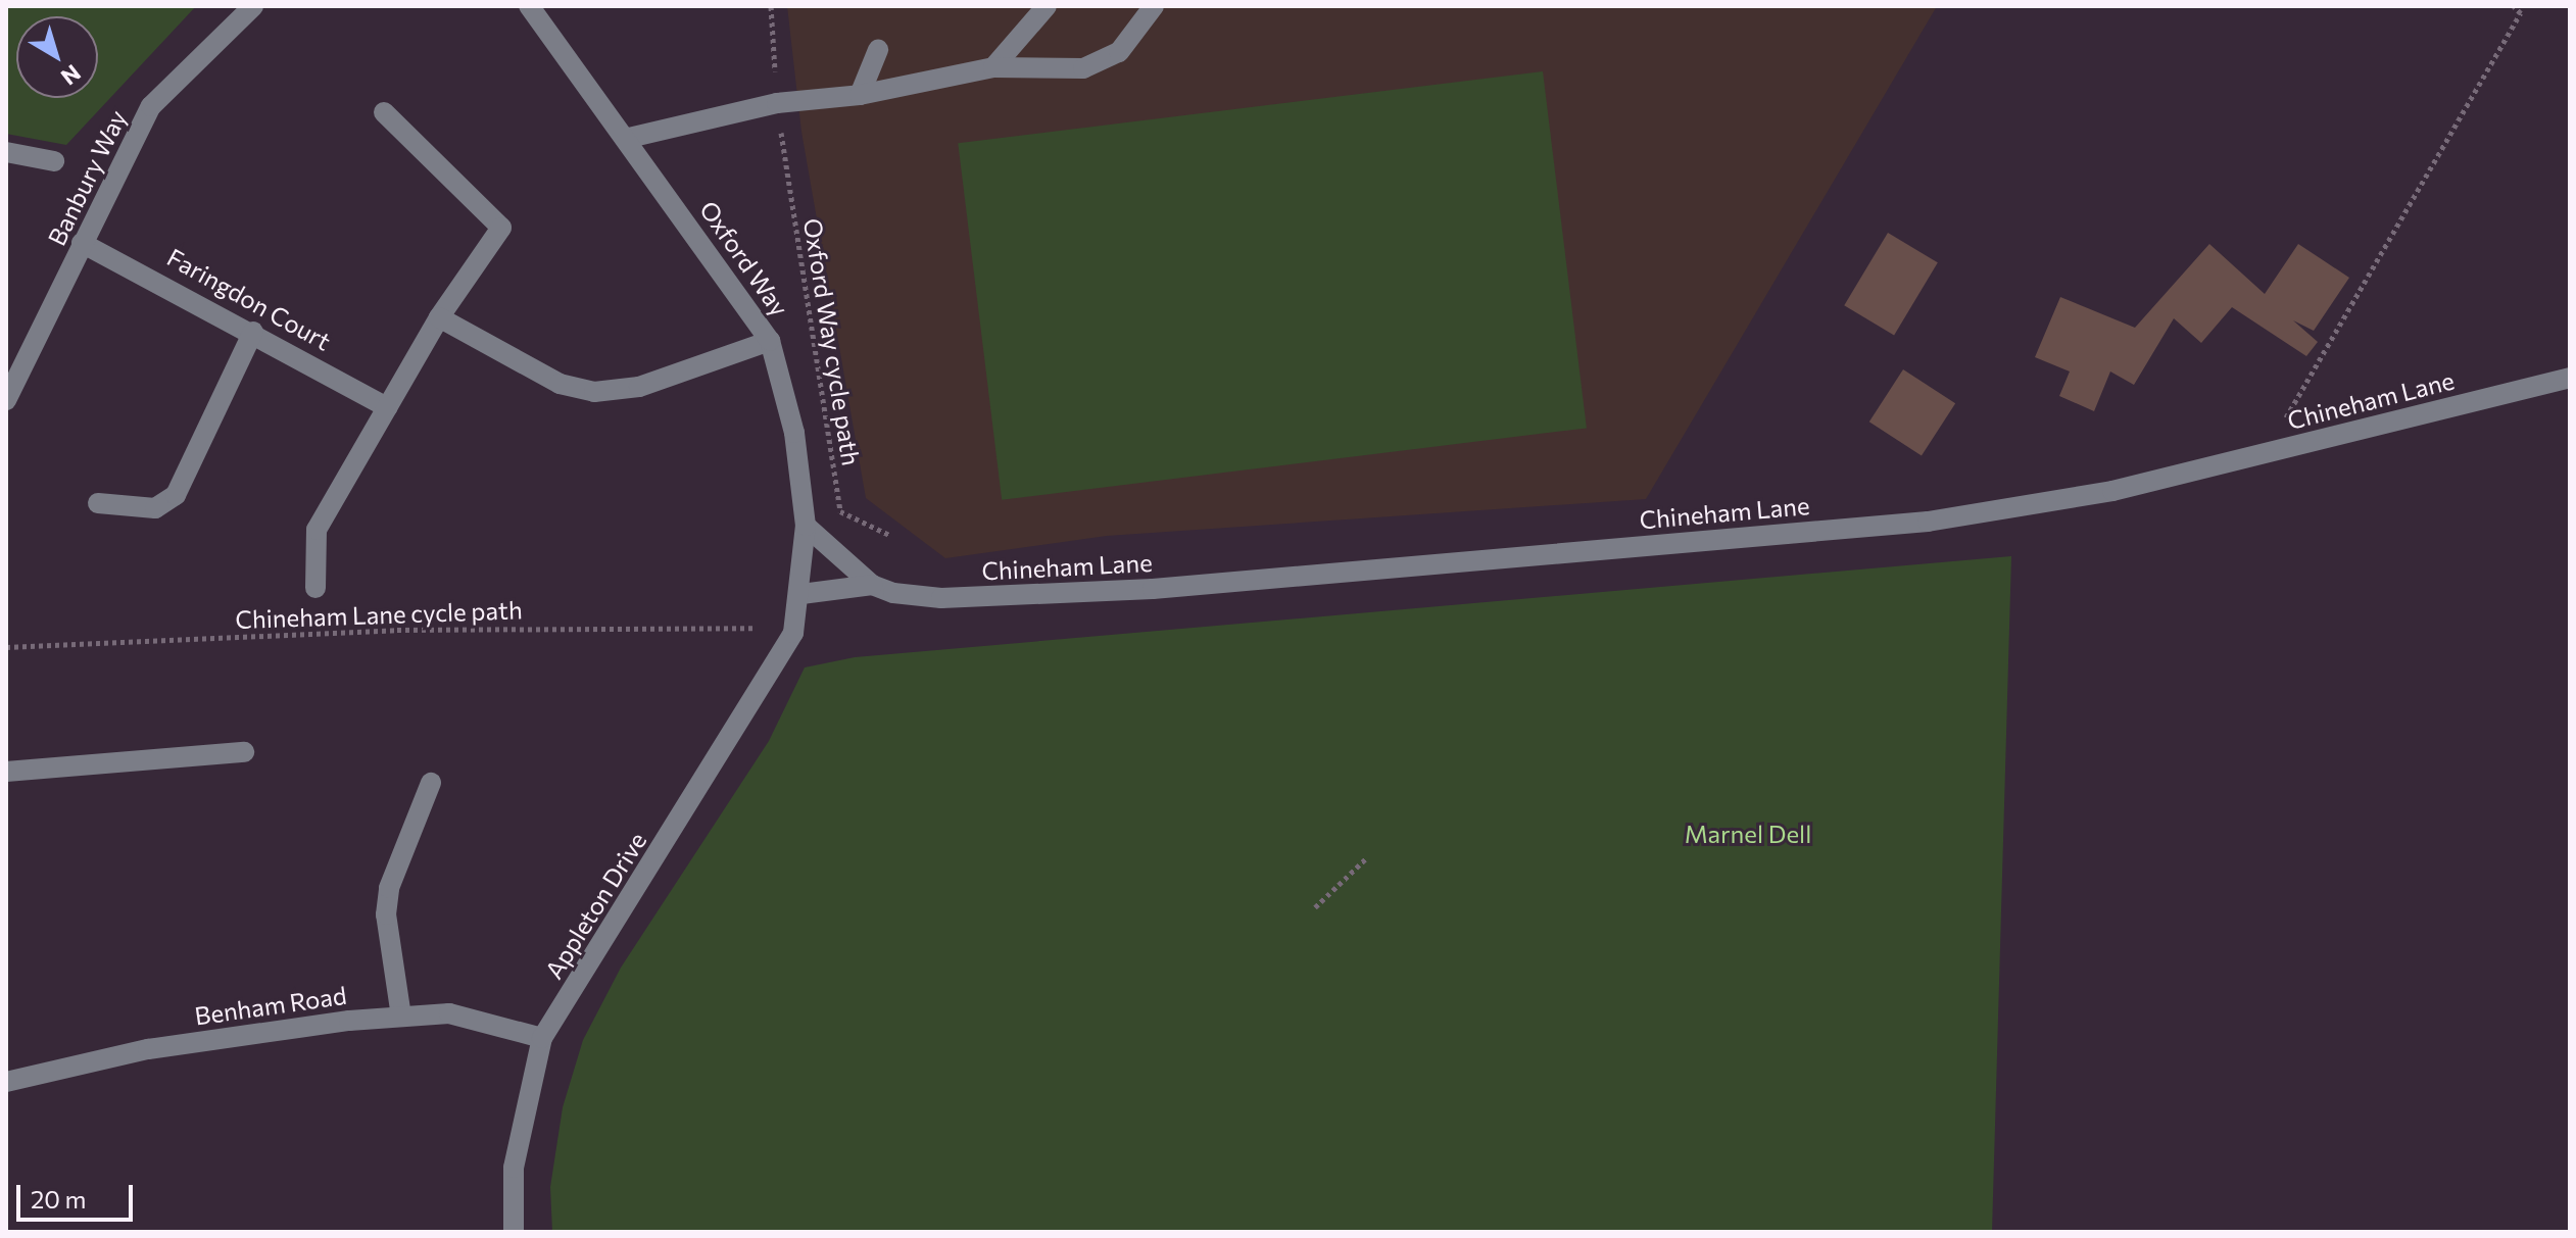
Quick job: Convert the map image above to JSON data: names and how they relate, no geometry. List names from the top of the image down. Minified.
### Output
{"streets":{"street":["Banbury Way","Oxford Way","Faringdon Court","Chineham Lane","Appleton Drive","Benham Road"],"path":["Oxford Way cycle path","Chineham Lane cycle path"]},"crossings":[["Banbury Way","Faringdon Court"],["Oxford Way","Chineham Lane"],["Oxford Way","Appleton Drive"],["Appleton Drive","Benham Road"]],"parks":["Marnel Dell"],"scale_bar":"20 m","north":"bottom right"}
